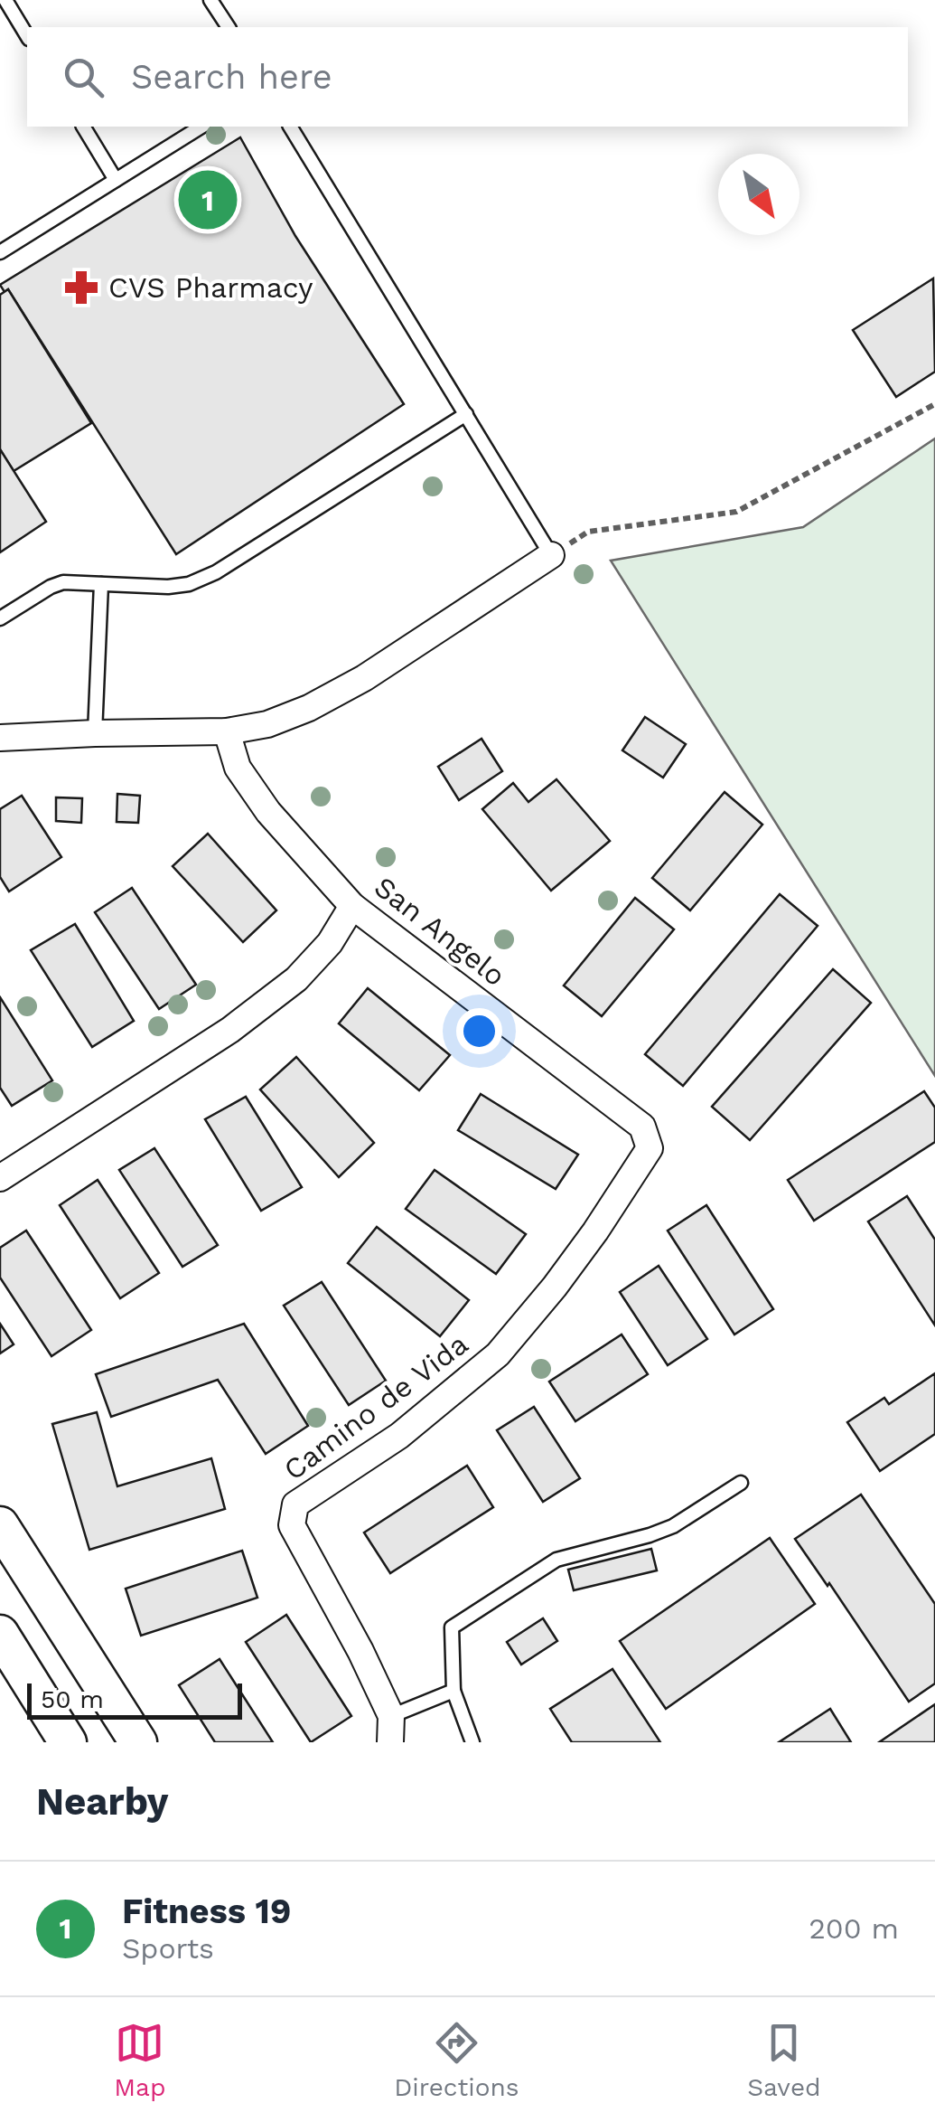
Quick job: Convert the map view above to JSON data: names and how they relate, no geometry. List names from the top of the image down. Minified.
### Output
{"streets":{"street":["San Angelo","Camino de Vida"]},"crossings":[["San Angelo","Camino de Vida"]],"places":{"pharmacy":["CVS Pharmacy"]},"scale_bar":"50 m","north":"bottom right","page":{"search":"Search here","pins":"1","scale":"50 m","heading":"Nearby","list":[{"mark":"1","name":"Fitness 19","note":"Sports","value":"200 m"}],"nav":["Map","Directions","Saved"]}}
